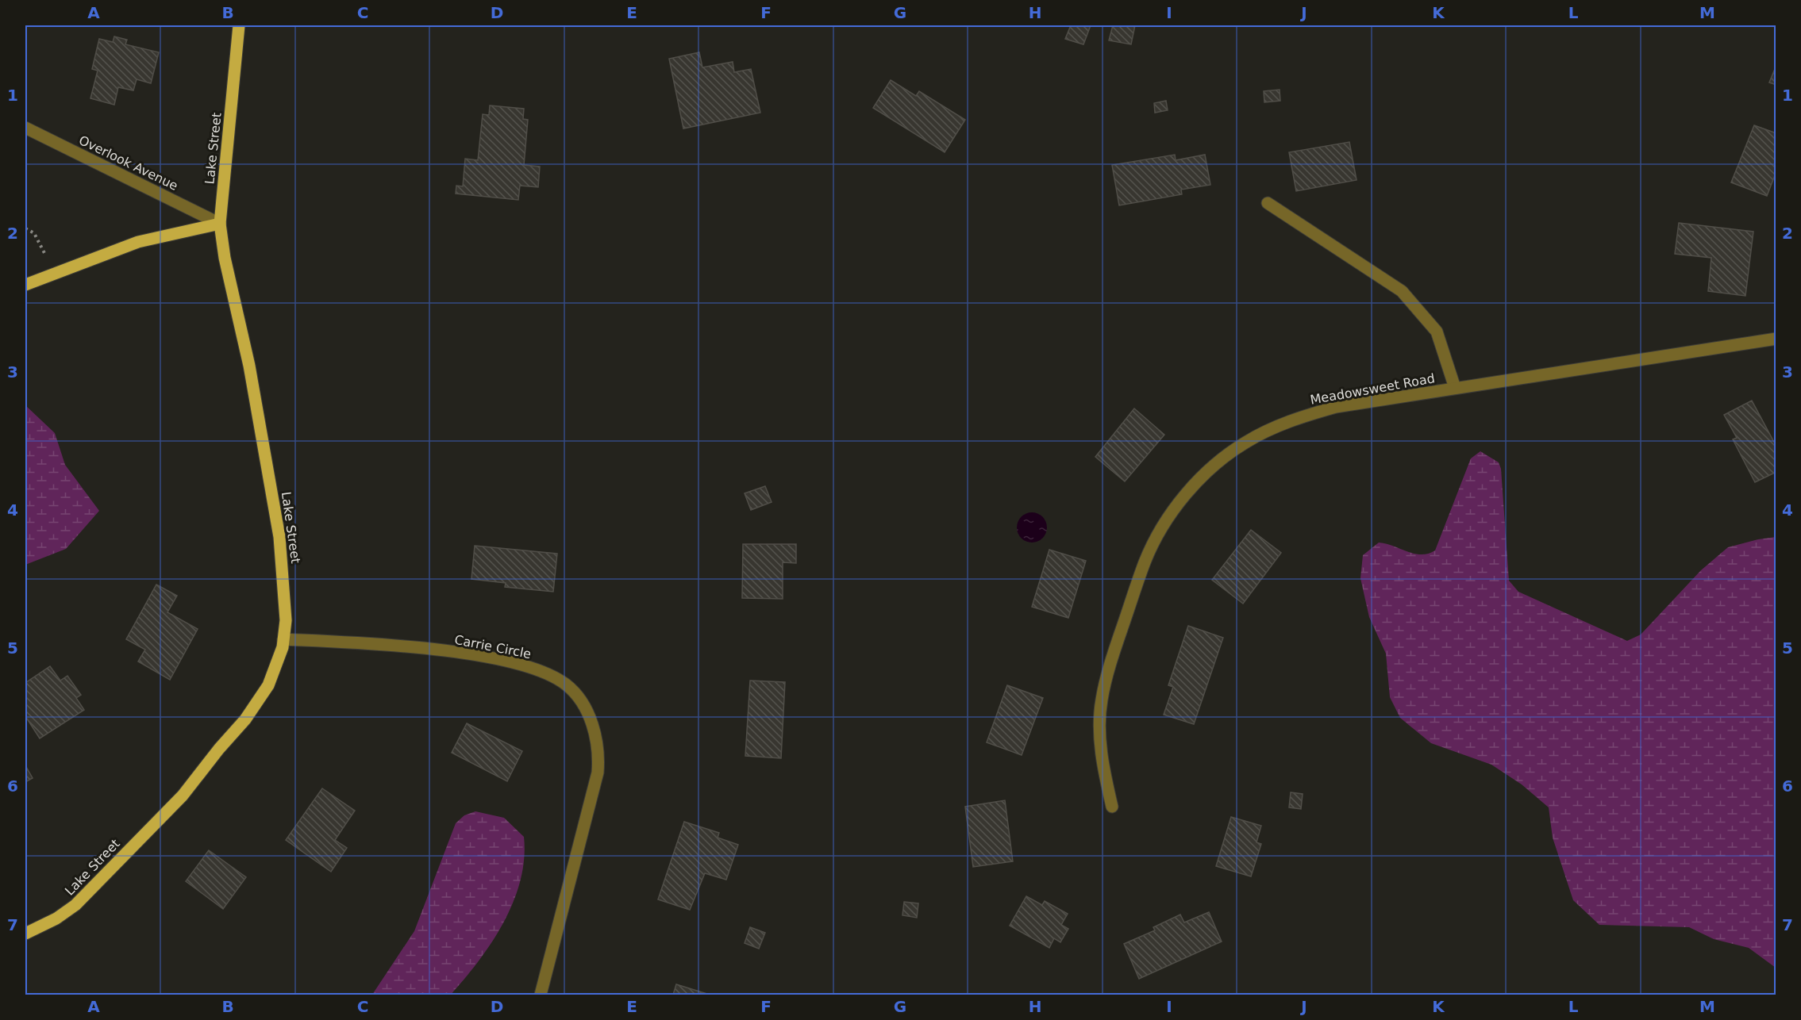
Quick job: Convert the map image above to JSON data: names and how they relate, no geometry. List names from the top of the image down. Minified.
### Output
{"streets":{"main road":["Lake Street"],"street":["Overlook Avenue","Meadowsweet Road","Carrie Circle"]},"crossings":[["Lake Street","Overlook Avenue"],["Lake Street","Carrie Circle"]],"grid":{"columns":["A","B","C","D","E","F","G","H","I","J","K","L","M"],"rows":["1","2","3","4","5","6","7"]}}
